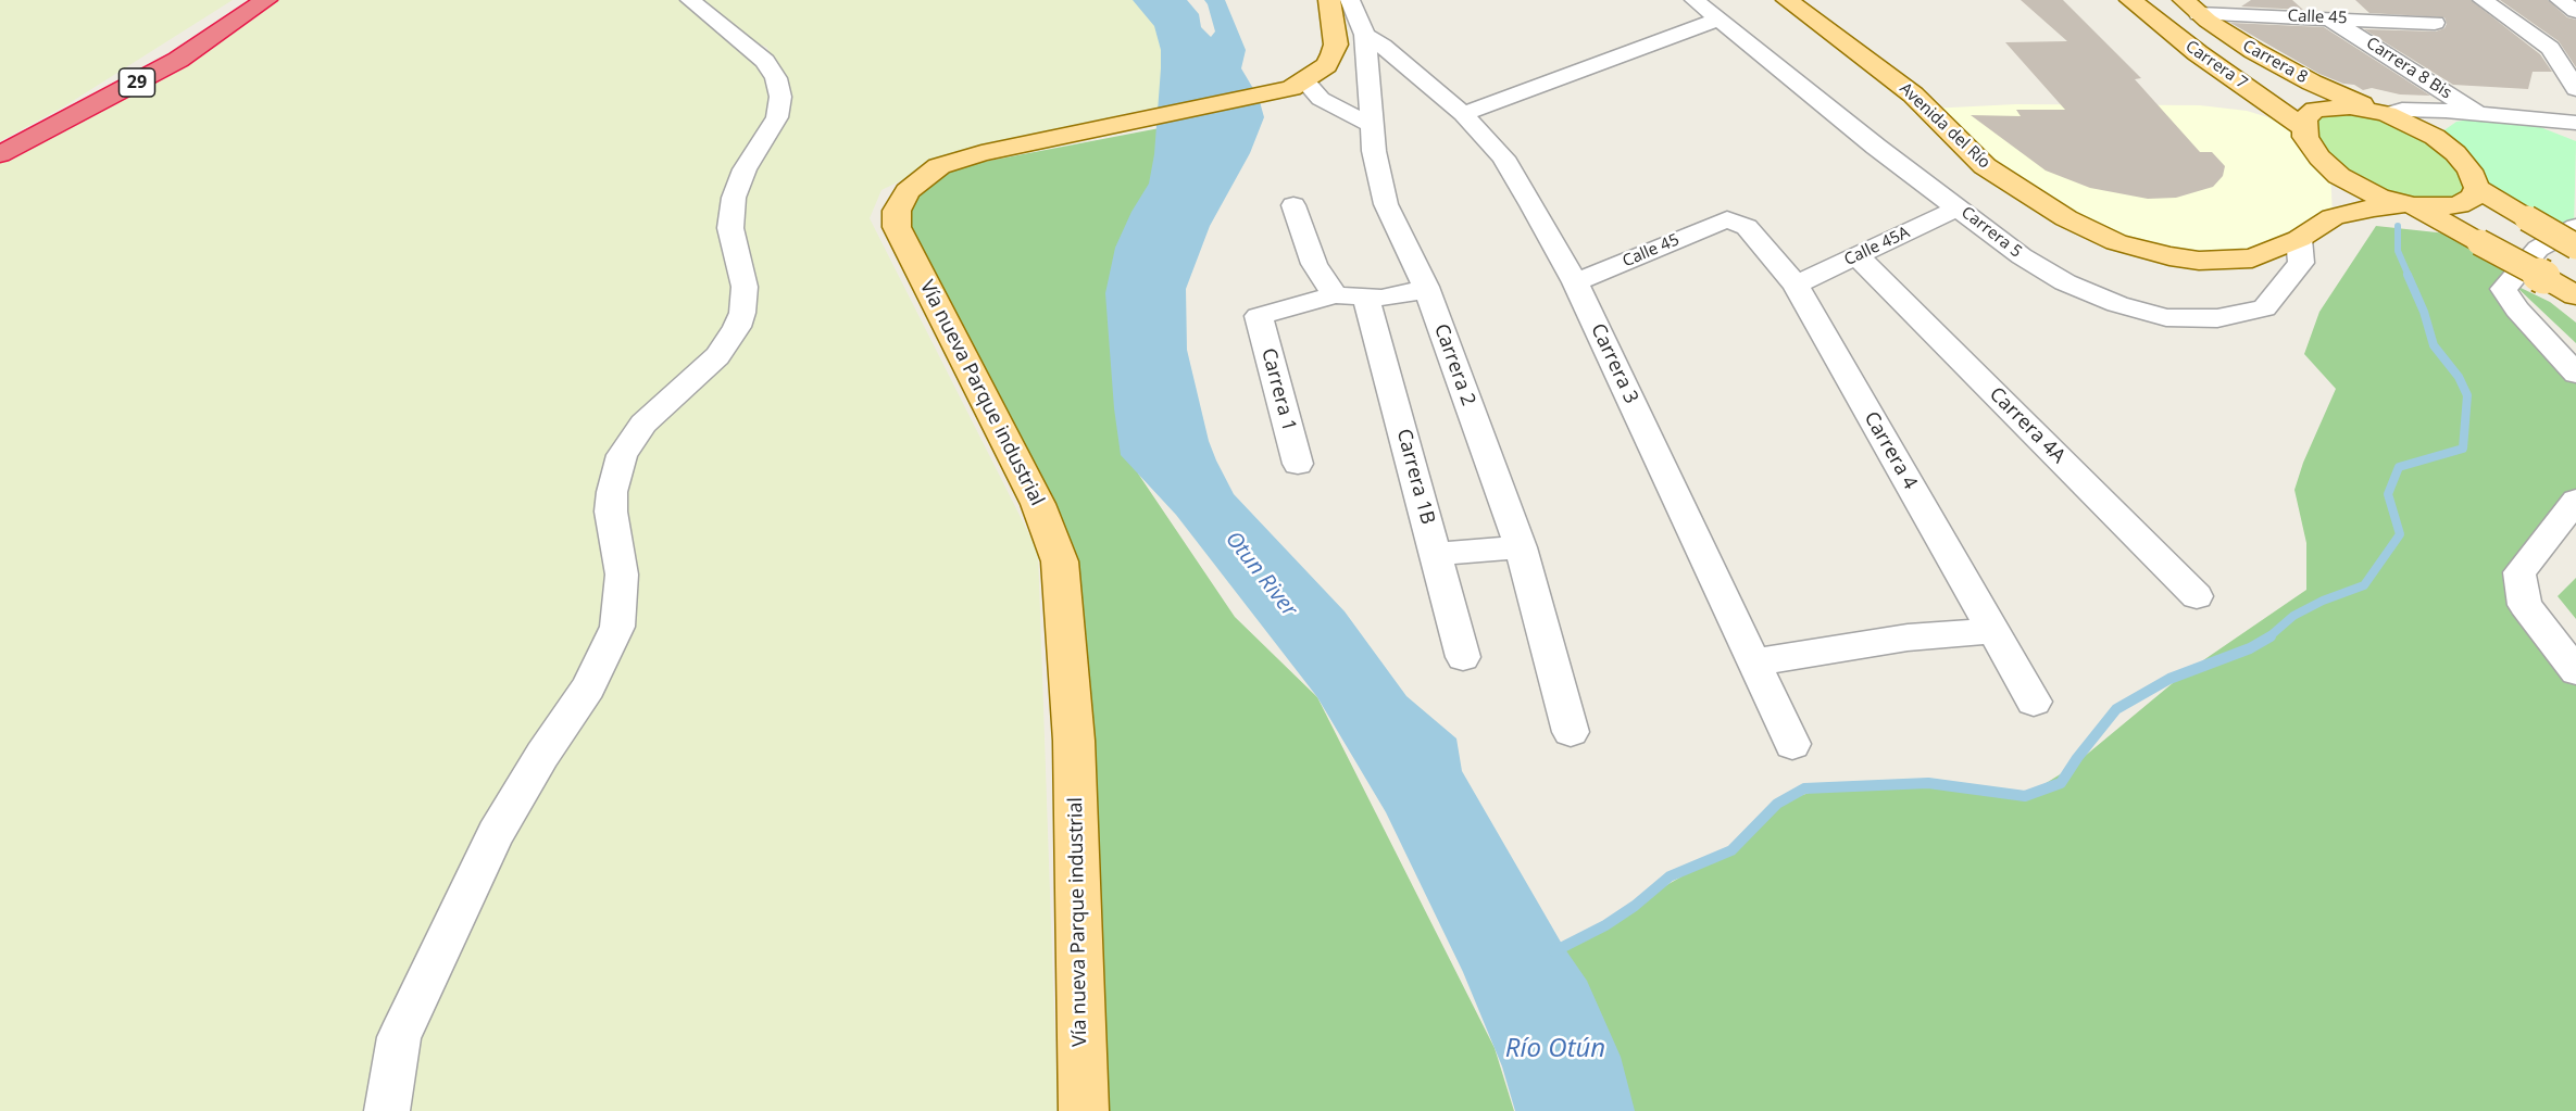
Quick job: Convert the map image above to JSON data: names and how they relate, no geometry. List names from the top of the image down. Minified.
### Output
{"streets":{"highway":["29"],"main road":["Carrera 8","Carrera 7","Avenida del Río","Vía nueva Parque industrial"],"street":["Calle 45","Carrera 8 Bis","Carrera 5","Calle 45A","Carrera 3","Carrera 2","Carrera 1","Carrera 4A","Carrera 4","Carrera 1B"]},"crossings":[["Calle 45","Carrera 8"],["Calle 45","Carrera 8 Bis"],["Calle 45","Carrera 3"],["Calle 45","Carrera 4"],["Avenida del Río","Carrera 5"],["Carrera 5","Calle 45A"],["Calle 45A","Carrera 4A"],["Calle 45A","Carrera 4"],["Carrera 3","Carrera 2"]],"water":["Otun River","Río Otún"]}
